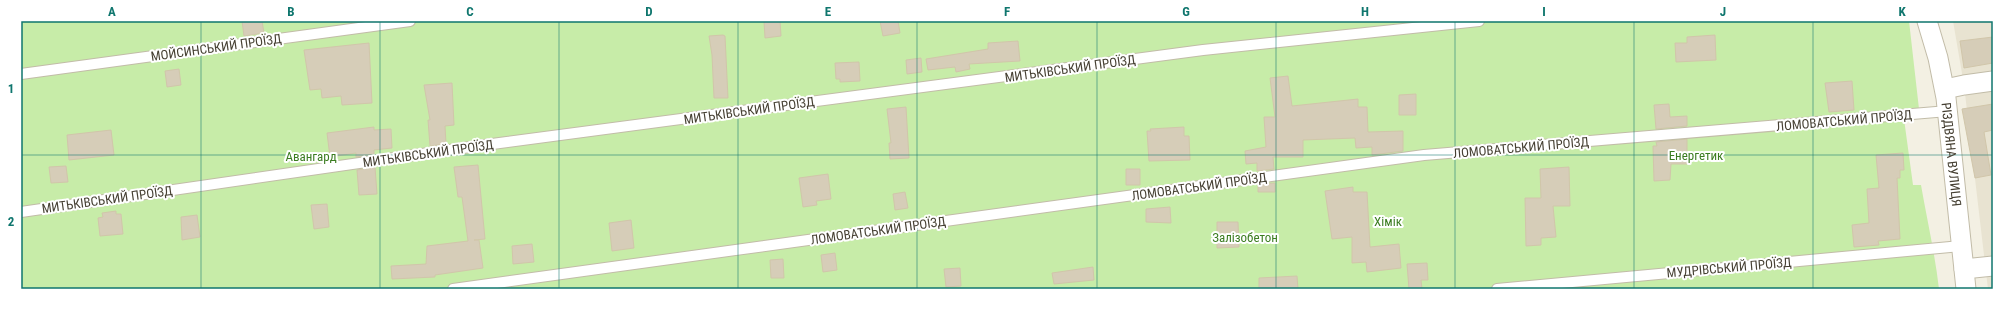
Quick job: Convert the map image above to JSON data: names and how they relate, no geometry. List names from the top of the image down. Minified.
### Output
{"streets":{"street":["РІЗДВЯНА ВУЛИЦЯ"],"lane":["МОЙСИНСЬКИЙ ПРОЇЗД","МИТЬКІВСЬКИЙ ПРОЇЗД","ЛОМОВАТСЬКИЙ ПРОЇЗД","МУДРІВСЬКИЙ ПРОЇЗД"]},"crossings":[["ЛОМОВАТСЬКИЙ ПРОЇЗД","РІЗДВЯНА ВУЛИЦЯ"],["РІЗДВЯНА ВУЛИЦЯ","МУДРІВСЬКИЙ ПРОЇЗД"]],"parks":["Енергетик","Авангард","Хімік","Залізобетон"],"grid":{"columns":["A","B","C","D","E","F","G","H","I","J","K"],"rows":["1","2"]}}
